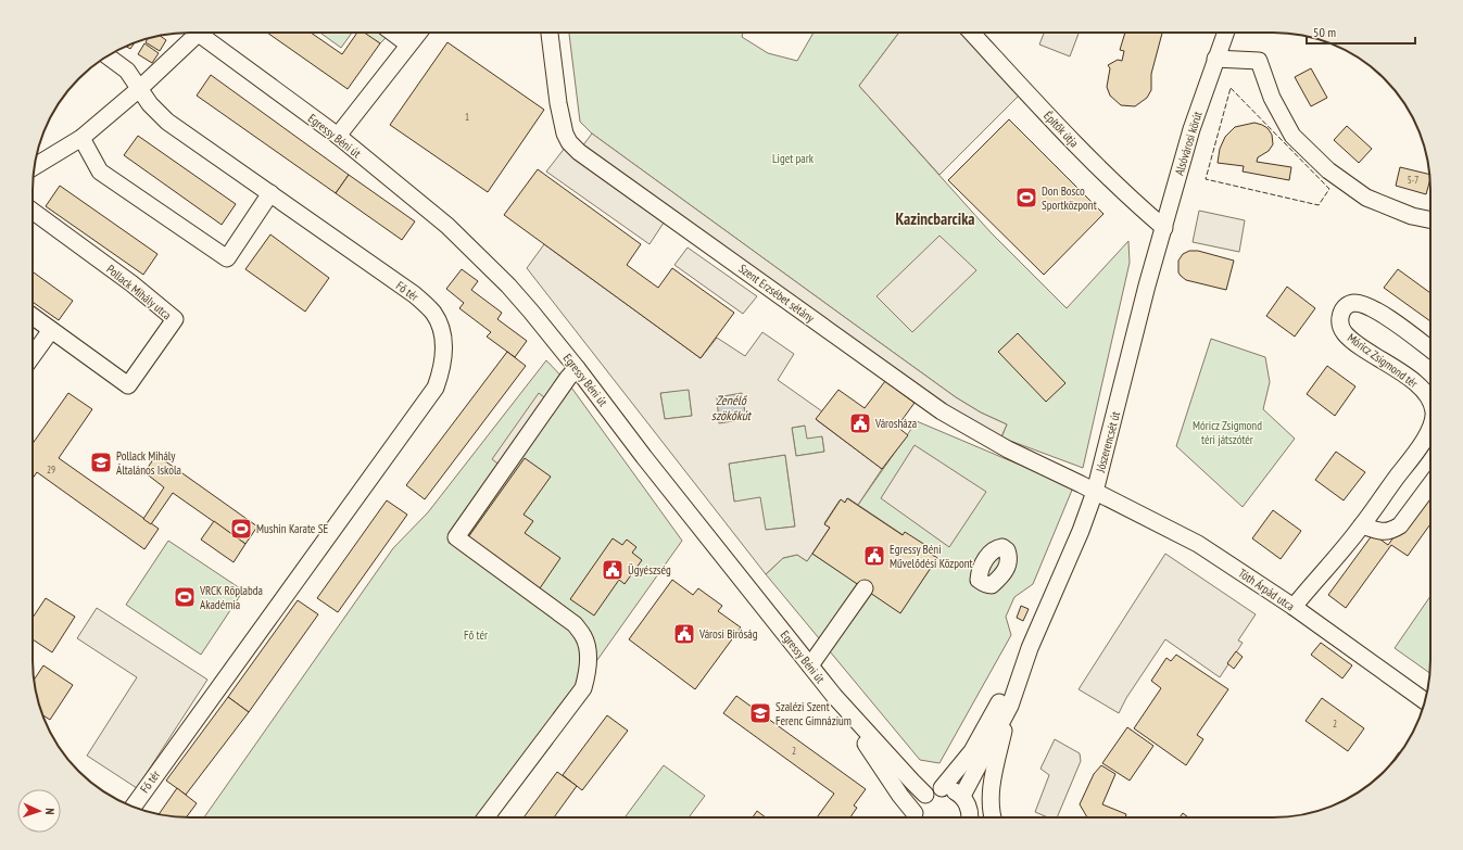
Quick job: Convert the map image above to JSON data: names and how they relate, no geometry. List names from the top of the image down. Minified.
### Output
{"streets":{"street":["Építők útja","Egressy Béni út","Alsóvárosi körút","Fő tér","Pollack Mihály utca","Szent Erzsébet sétány","Móricz Zsigmond tér","Jószerencsét út","Tóth Árpád utca"]},"crossings":[["Építők útja","Alsóvárosi körút"],["Építők útja","Jószerencsét út"],["Alsóvárosi körút","Jószerencsét út"],["Szent Erzsébet sétány","Jószerencsét út"],["Szent Erzsébet sétány","Tóth Árpád utca"],["Móricz Zsigmond tér","Tóth Árpád utca"],["Jószerencsét út","Tóth Árpád utca"]],"districts":["Kazincbarcika"],"water":["Zenélő szökőkút"],"parks":["Liget park","Móricz Zsigmond téri játszótér","Fő tér"],"places":{"sports":["Don Bosco Sportközpont","Mushin Karate SE","VRCK Röplabda Akadémia"],"public building":["Városháza","Egressy Béni Művelődési Központ","Ügyészség","Városi Biróság"],"school or university":["Pollack Mihály Általános Iskola","Szalézi Szent Ferenc Gimnázium"]},"house_numbers":["1","5-7","29","2","2"],"scale_bar":"50 m","north":"right"}
